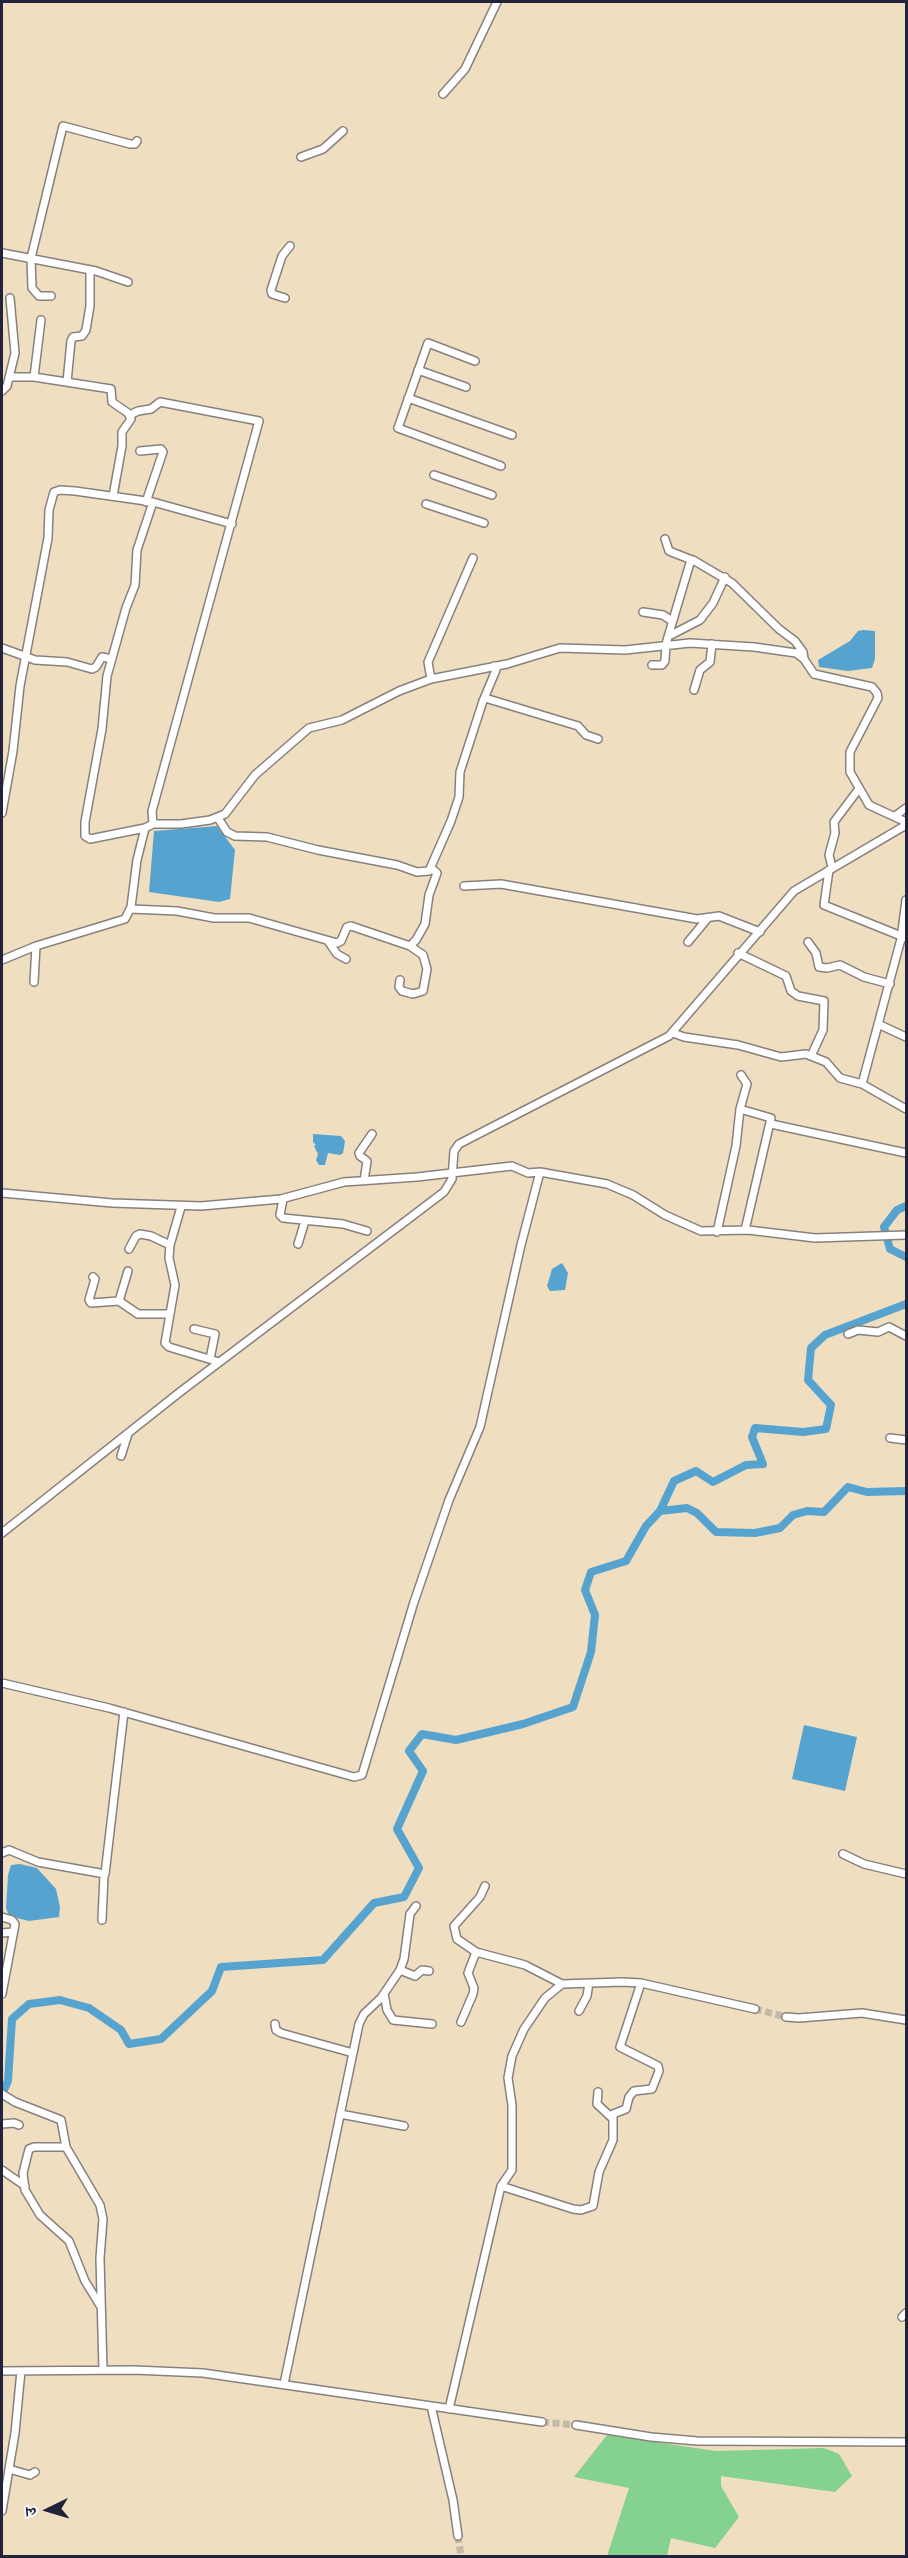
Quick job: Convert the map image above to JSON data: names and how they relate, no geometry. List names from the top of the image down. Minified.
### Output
{"north":"left"}
